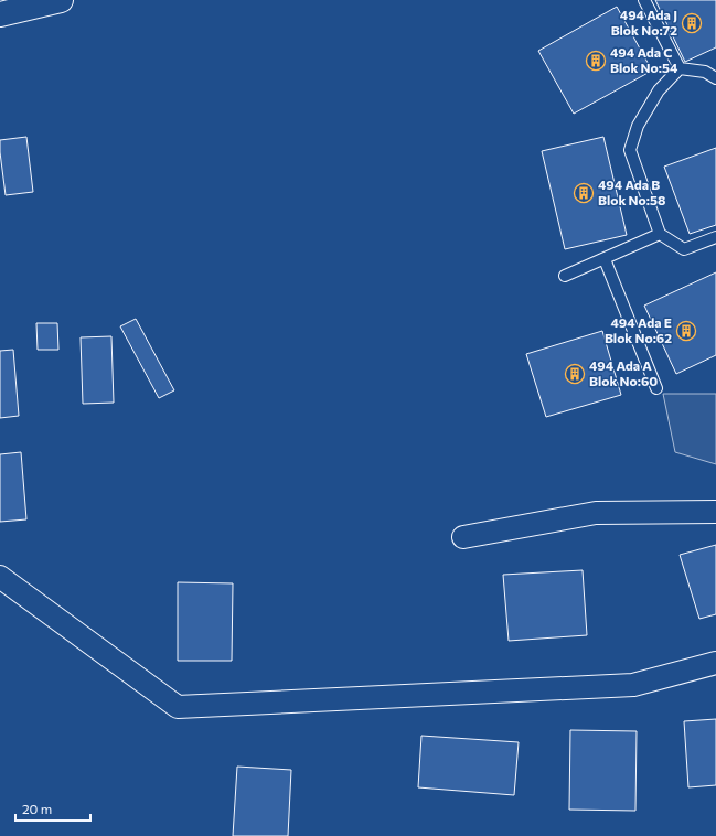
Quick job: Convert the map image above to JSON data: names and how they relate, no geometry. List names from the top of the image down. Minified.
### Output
{"places":{"building":["494 Ada J Blok No:72","494 Ada C Blok No:54","494 Ada B Blok No:58","494 Ada E Blok No:62","494 Ada A Blok No:60"]},"scale_bar":"20 m"}
